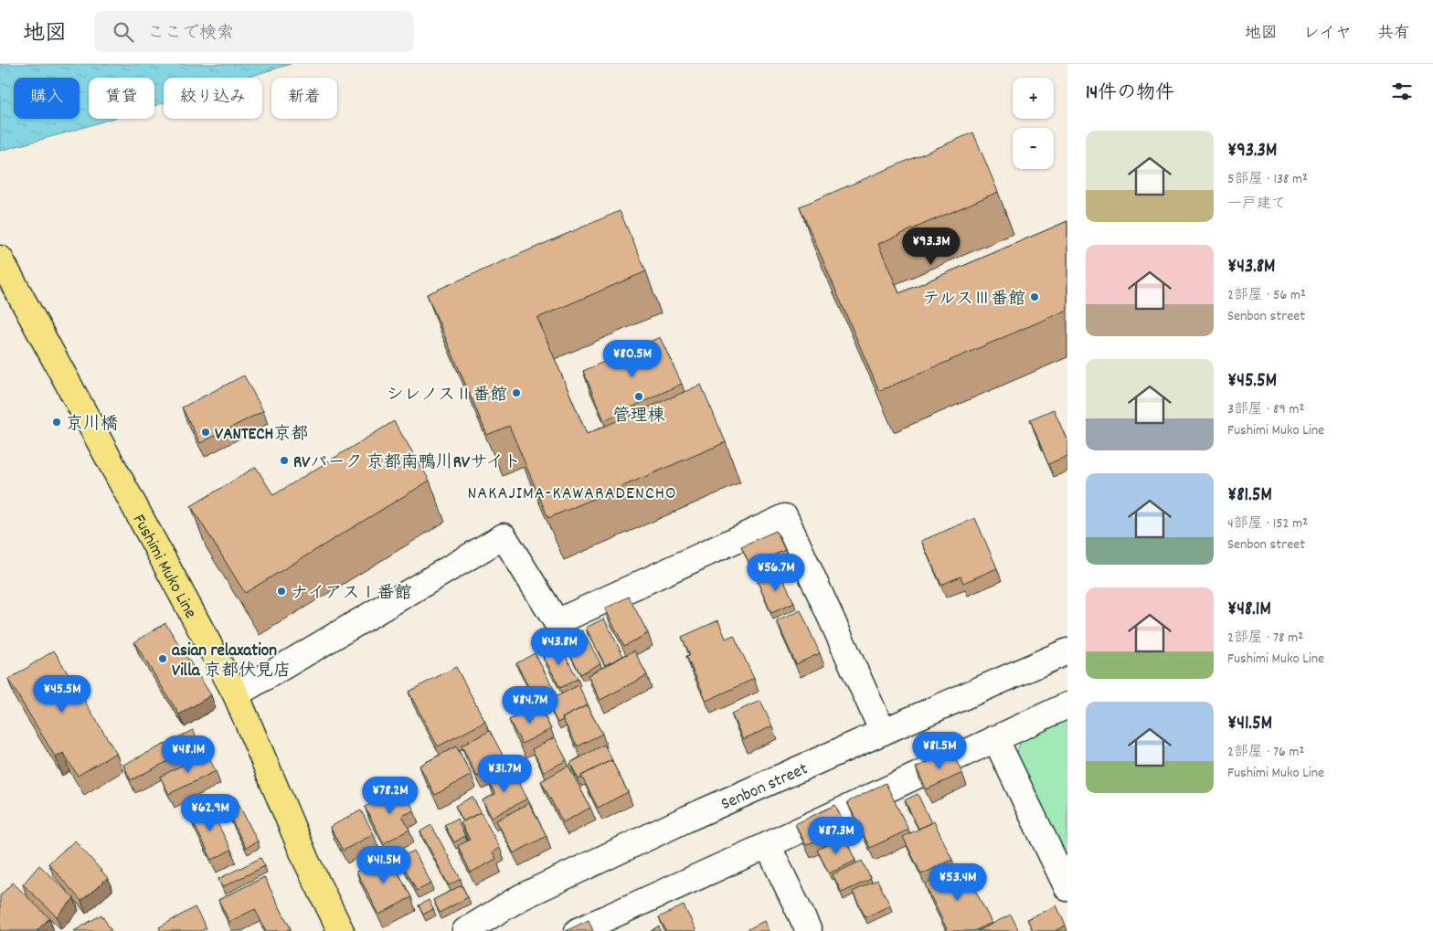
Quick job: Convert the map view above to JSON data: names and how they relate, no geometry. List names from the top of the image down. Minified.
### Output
{"streets":{"main road":["Fushimi Muko Line"],"street":["Senbon street"]},"districts":["NAKAJIMA-KAWARADENCHO"],"places":["テルスⅢ番館","シレノスⅡ番館","管理棟","京川橋","VANTECH京都","RVパーク 京都南鴨川RVサイト","ナイアスⅠ番館","asian relaxation Villa 京都伏見店"],"page":{"header":"地図","search":"ここで検索","nav":["地図","レイヤ","共有"],"heading":"14件の物件","map_buttons":["+","−"],"chip":["購入","賃貸","絞り込み","新着"],"list":[{"name":"¥93.3M","note":"5部屋 · 138 m² · 一戸建て"},{"name":"¥43.8M","note":"2部屋 · 56 m² · Senbon street"},{"name":"¥45.5M","note":"3部屋 · 89 m² · Fushimi Muko Line"},{"name":"¥81.5M","note":"4部屋 · 152 m² · Senbon street"},{"name":"¥48.1M","note":"2部屋 · 78 m² · Fushimi Muko Line"},{"name":"¥41.5M","note":"2部屋 · 76 m² · Fushimi Muko Line"}],"price":["¥93.3M","¥80.5M","¥56.7M","¥43.8M","¥45.5M","¥84.7M","¥81.5M","¥48.1M","¥31.7M","¥78.2M","¥62.9M","¥87.3M","¥41.5M","¥53.4M"]}}
